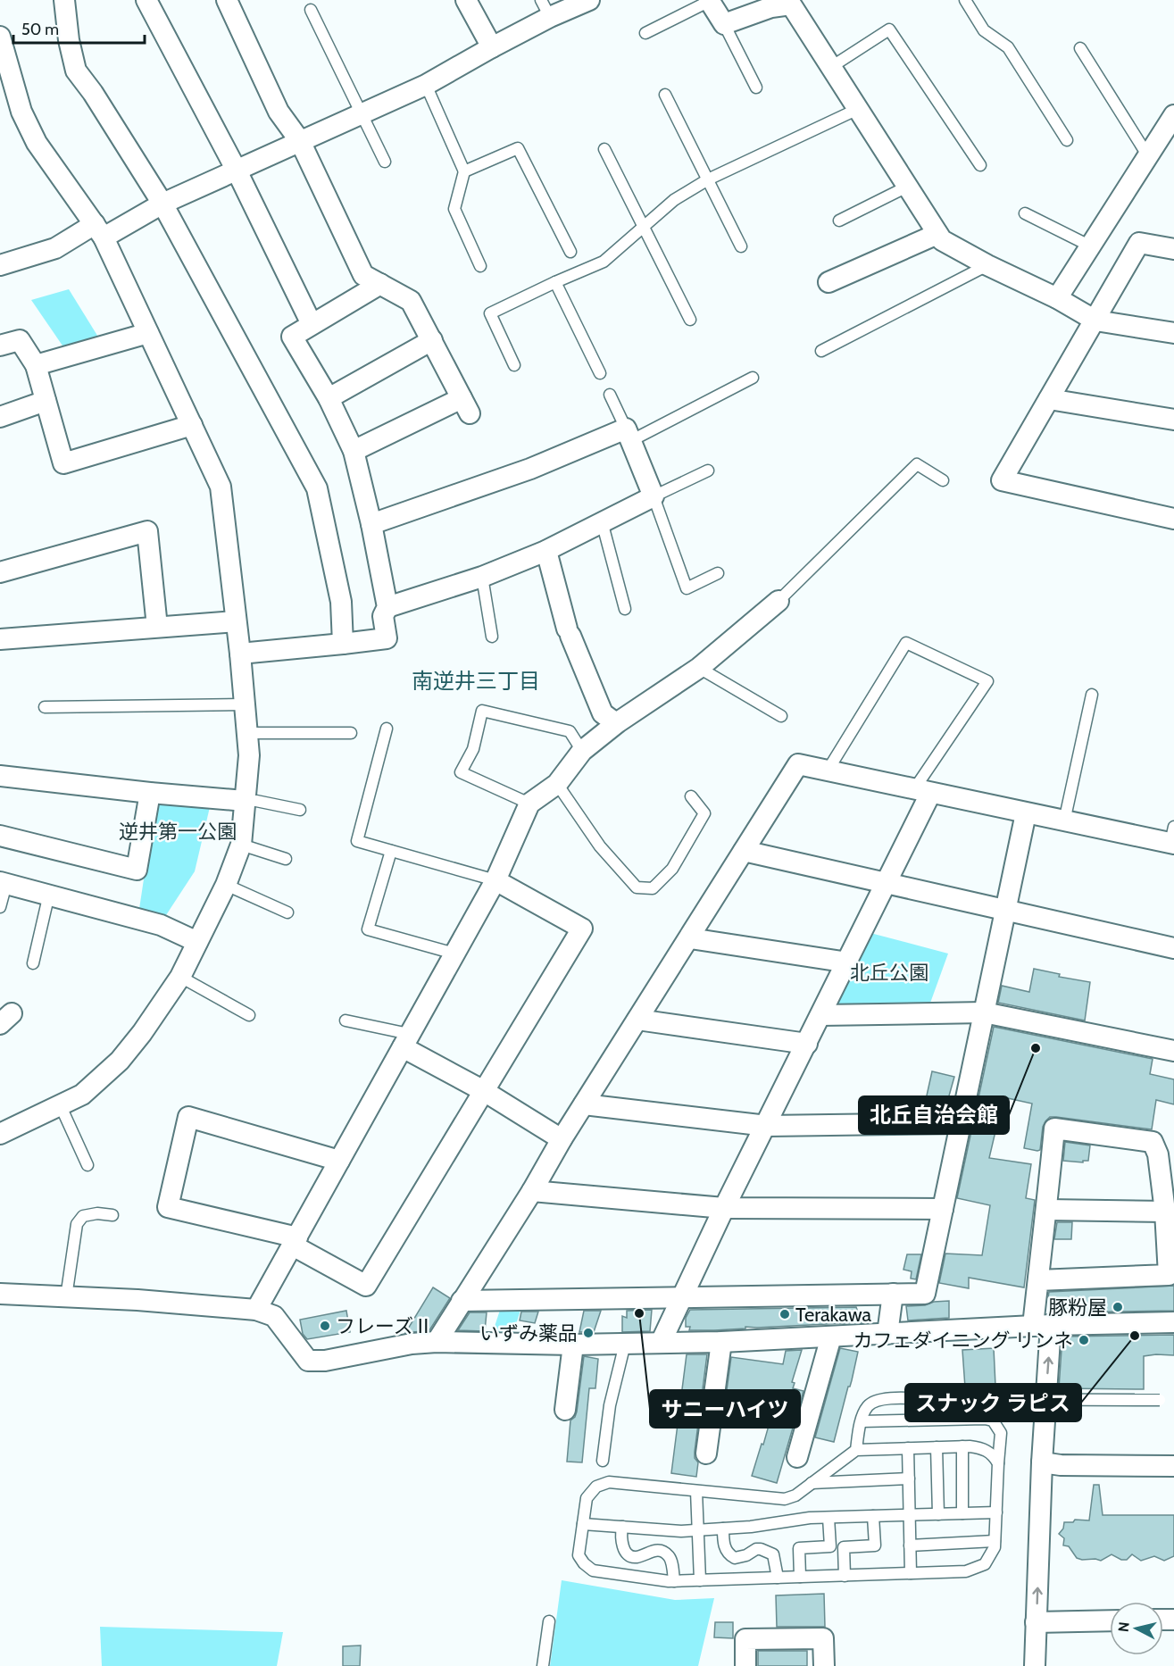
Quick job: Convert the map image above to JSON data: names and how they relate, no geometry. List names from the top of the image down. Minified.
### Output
{"districts":["南逆井三丁目"],"parks":["逆井第一公園","北丘公園"],"places":["北丘自治会館","豚粉屋","サニーハイツ","Terakawa","フレーズⅡ","いずみ薬品","スナック ラピス","カフェダイニング リンネ"],"scale_bar":"50 m","north":"left"}
